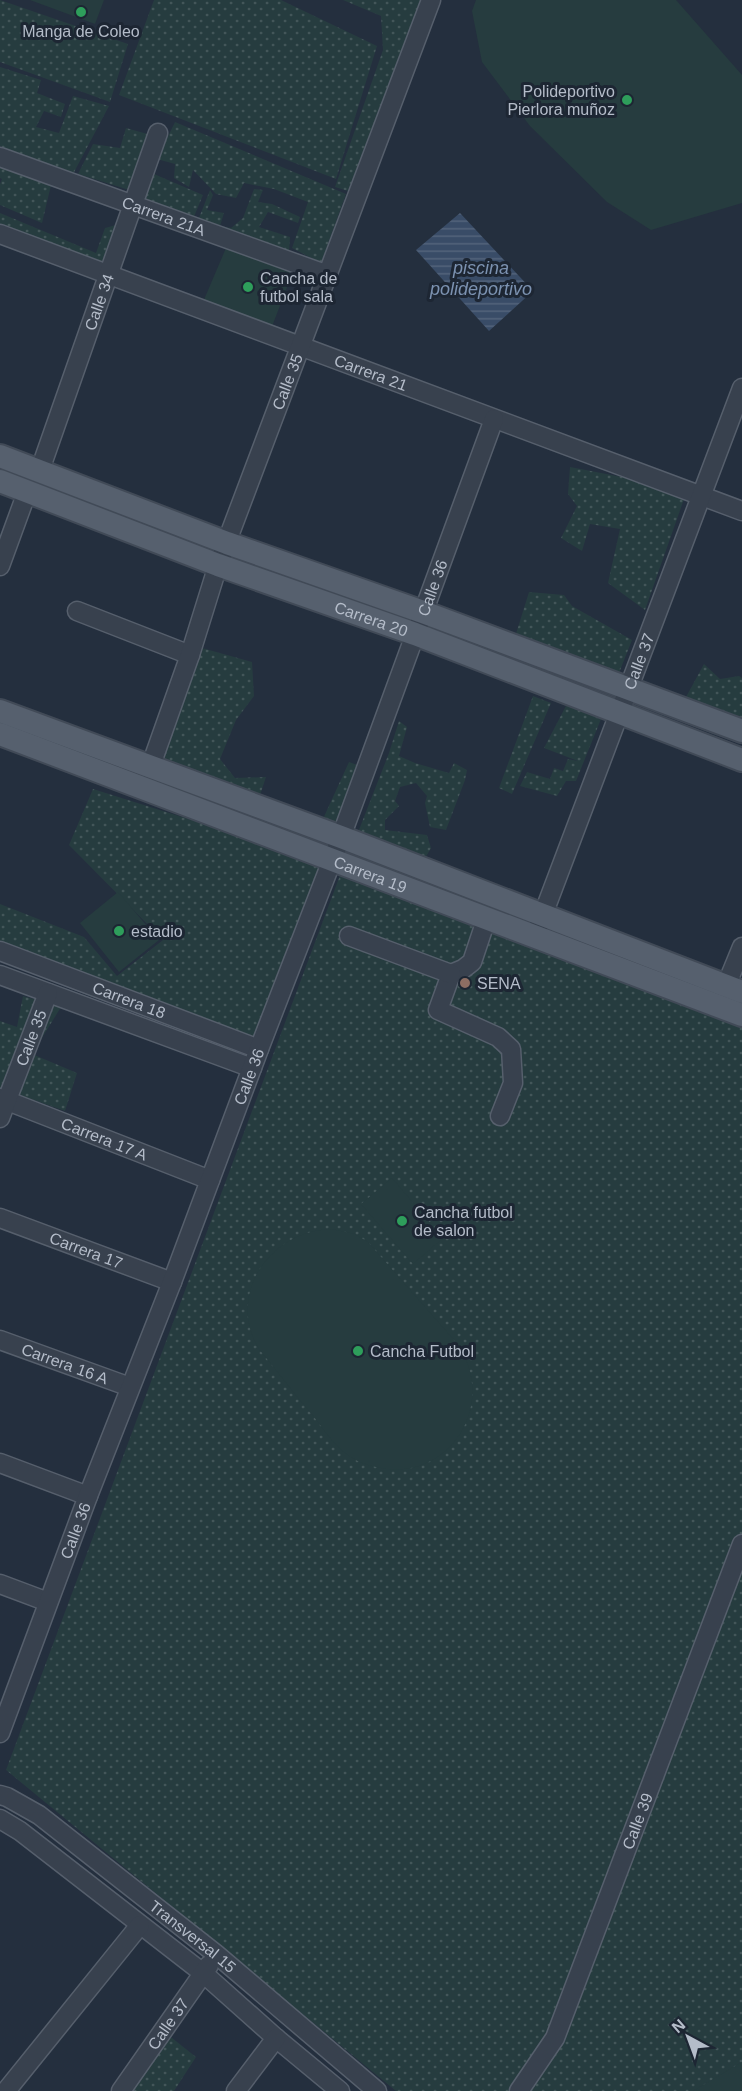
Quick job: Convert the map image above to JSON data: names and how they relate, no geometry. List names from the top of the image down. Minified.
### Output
{"streets":{"main road":["Carrera 20","Carrera 19"],"street":["Carrera 21A","Calle 34","Carrera 21","Calle 35","Calle 36","Calle 37","Carrera 18","Carrera 17 A","Carrera 17","Carrera 16 A","Calle 39","Transversal 15"]},"crossings":[["Carrera 21A","Calle 34"],["Carrera 21A","Calle 35"],["Calle 34","Carrera 21"],["Calle 34","Carrera 20"],["Carrera 21","Calle 35"],["Carrera 21","Calle 36"],["Carrera 21","Calle 37"],["Calle 35","Carrera 20"],["Calle 35","Carrera 19"],["Calle 35","Carrera 18"],["Calle 35","Carrera 17 A"],["Calle 36","Carrera 20"],["Calle 36","Carrera 19"],["Calle 36","Carrera 18"],["Calle 36","Carrera 17 A"],["Calle 36","Carrera 17"],["Calle 36","Carrera 16 A"],["Carrera 20","Calle 37"],["Calle 37","Carrera 19"],["Calle 37","Transversal 15"]],"water":["piscina polideportivo"],"places":["Manga de Coleo","Polideportivo Pierlora muñoz","Cancha de futbol sala","estadio","SENA","Cancha futbol de salon","Cancha Futbol"],"north":"top left"}
